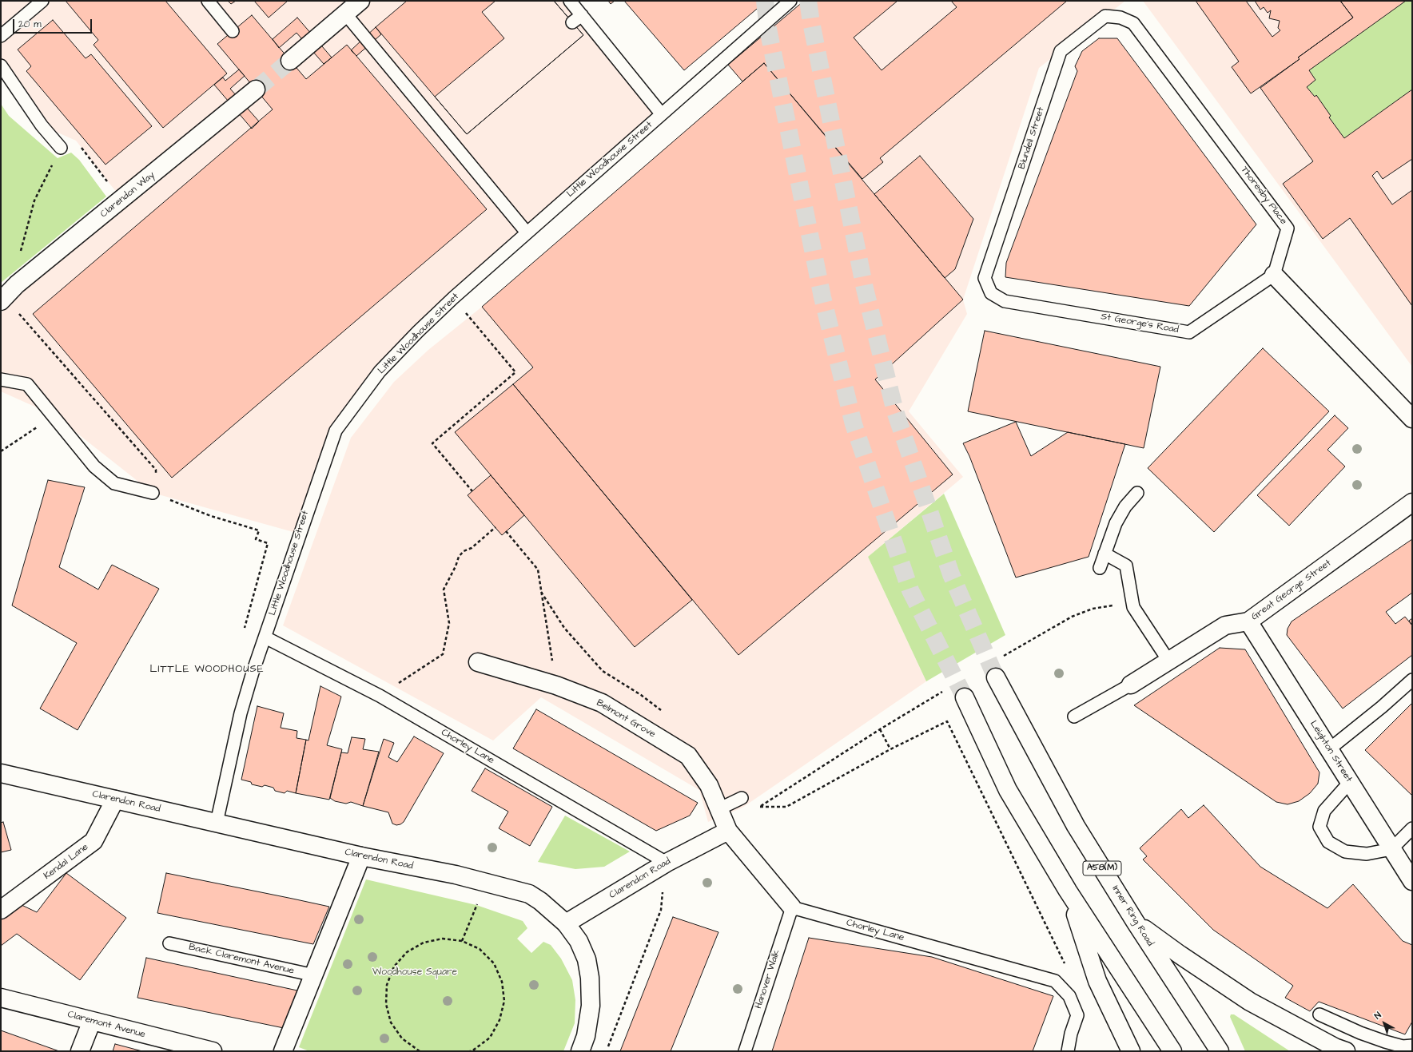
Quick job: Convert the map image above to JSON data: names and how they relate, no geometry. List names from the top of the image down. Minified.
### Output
{"streets":{"main road":["Clarendon Way","Great George Street","Belmont Grove","Leighton Street","Clarendon Road","Kendal Lane","A58(M)","Inner Ring Road","Claremont Avenue"],"lane":["Blundell Street","Little Woodhouse Street","Thoresby Place","St George's Road","Chorley Lane","Back Claremont Avenue","Hanover Walk"]},"crossings":[["Blundell Street","Thoresby Place"],["Blundell Street","St George's Road"],["Little Woodhouse Street","Chorley Lane"],["Little Woodhouse Street","Clarendon Road"],["Thoresby Place","St George's Road"],["Great George Street","Leighton Street"],["Belmont Grove","Clarendon Road"],["Chorley Lane","Clarendon Road"],["Chorley Lane","Hanover Walk"],["Clarendon Road","Kendal Lane"],["A58(M)","Inner Ring Road"]],"districts":["LITTLE WOODHOUSE"],"parks":["Woodhouse Square"],"scale_bar":"20 m","north":"top left"}
